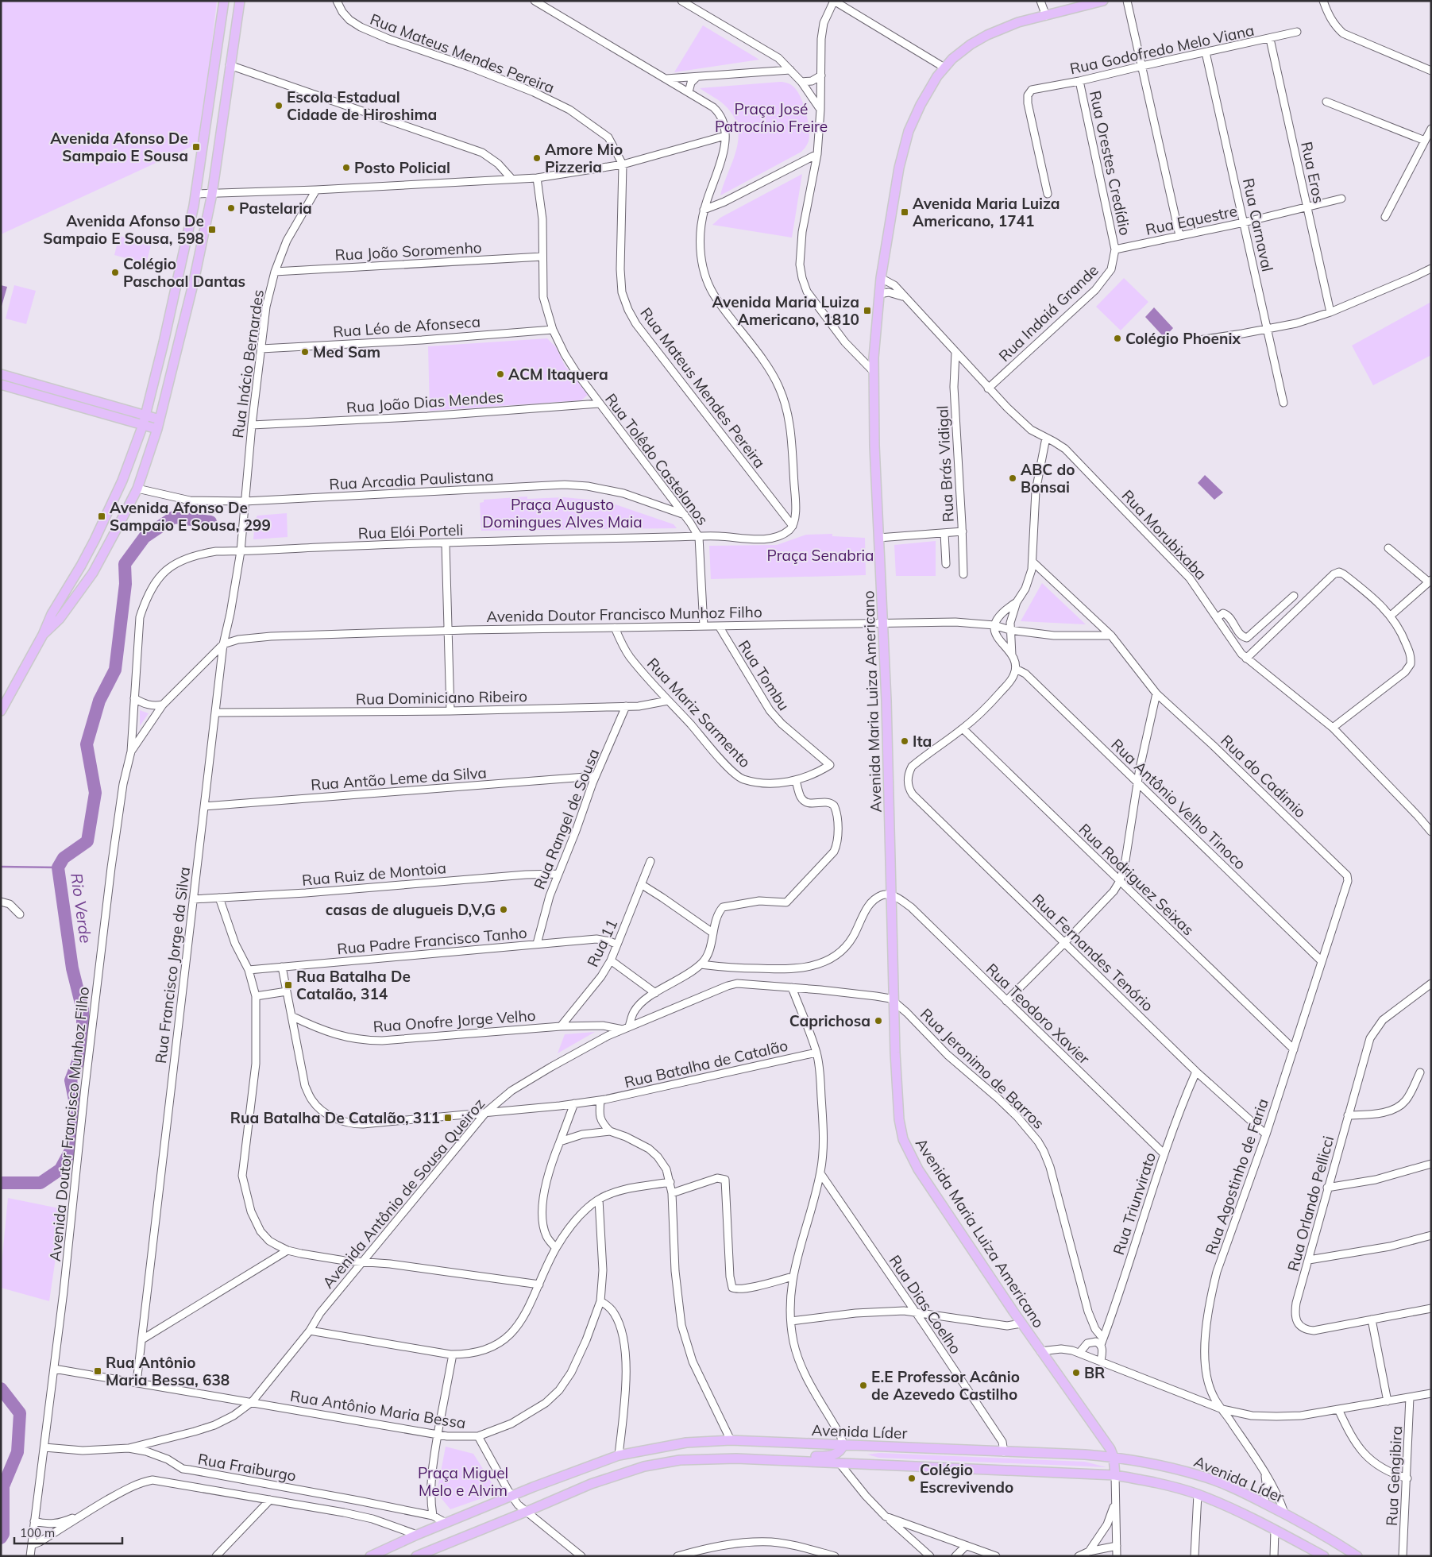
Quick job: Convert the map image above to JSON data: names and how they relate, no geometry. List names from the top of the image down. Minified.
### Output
{"streets":{"main road":["Avenida Maria Luiza Americano","Avenida Líder"],"street":["Rua Godofredo Melo Viana","Rua Mateus Mendes Pereira","Rua Orestes Credídio","Rua Eros","Rua Equestre","Rua Carnaval","Rua João Soromenho","Rua Indaiá Grande","Rua Léo de Afonseca","Rua Inácio Bernardes","Rua João Dias Mendes","Rua Tolêdo Castelanos","Rua Brás Vidigal","Rua Arcadia Paulistana","Rua Elói Porteli","Rua Morubixaba","Avenida Doutor Francisco Munhoz Filho","Rua Tombu","Rua Dominiciano Ribeiro","Rua Mariz Sarmento","Rua do Cadimio","Rua Antão Leme da Silva","Rua Antônio Velho Tinoco","Rua Rangel de Sousa","Rua Ruiz de Montoia","Rua Rodriguez Seixas","Rua Padre Francisco Tanho","Rua 11","Rua Fernandes Tenório","Rua Francisco Jorge da Silva","Rua Teodoro Xavier","Rua Onofre Jorge Velho","Rua Batalha de Catalão","Rua Jeronimo de Barros","Rua Agostinho de Faria","Avenida Antônio de Sousa Queiroz","Rua Triunvirato","Rua Orlando Pellicci","Rua Dias Coelho","Rua Antônio Maria Bessa","Rua Fraiburgo","Rua Gengibira"]},"crossings":[["Rua Godofredo Melo Viana","Rua Orestes Credídio"],["Rua Godofredo Melo Viana","Rua Eros"],["Rua Godofredo Melo Viana","Rua Carnaval"],["Rua Mateus Mendes Pereira","Rua Elói Porteli"],["Rua Orestes Credídio","Rua Equestre"],["Rua Orestes Credídio","Rua Indaiá Grande"],["Rua Eros","Rua Equestre"],["Rua Equestre","Rua Carnaval"],["Rua Equestre","Rua Indaiá Grande"],["Rua João Soromenho","Rua Inácio Bernardes"],["Rua João Soromenho","Rua Tolêdo Castelanos"],["Rua Indaiá Grande","Rua Morubixaba"],["Rua Léo de Afonseca","Rua Inácio Bernardes"],["Rua Léo de Afonseca","Rua Tolêdo Castelanos"],["Rua Inácio Bernardes","Rua João Dias Mendes"],["Rua Inácio Bernardes","Rua Arcadia Paulistana"],["Rua Inácio Bernardes","Rua Elói Porteli"],["Rua Inácio Bernardes","Rua Francisco Jorge da Silva"],["Rua João Dias Mendes","Rua Tolêdo Castelanos"],["Rua Tolêdo Castelanos","Rua Arcadia Paulistana"],["Rua Tolêdo Castelanos","Rua Elói Porteli"],["Rua Tolêdo Castelanos","Avenida Doutor Francisco Munhoz Filho"],["Rua Brás Vidigal","Rua Morubixaba"],["Rua Elói Porteli","Avenida Doutor Francisco Munhoz Filho"],["Rua Elói Porteli","Rua Francisco Jorge da Silva"],["Rua Morubixaba","Avenida Maria Luiza Americano"],["Avenida Doutor Francisco Munhoz Filho","Rua Tombu"],["Avenida Doutor Francisco Munhoz Filho","Avenida Maria Luiza Americano"],["Avenida Doutor Francisco Munhoz Filho","Rua Mariz Sarmento"],["Avenida Doutor Francisco Munhoz Filho","Rua do Cadimio"],["Avenida Doutor Francisco Munhoz Filho","Rua Francisco Jorge da Silva"],["Avenida Doutor Francisco Munhoz Filho","Rua Antônio Maria Bessa"],["Avenida Doutor Francisco Munhoz Filho","Rua Fraiburgo"],["Rua Tombu","Rua Mariz Sarmento"],["Rua Dominiciano Ribeiro","Rua Mariz Sarmento"],["Rua Dominiciano Ribeiro","Rua Rangel de Sousa"],["Rua Dominiciano Ribeiro","Rua Francisco Jorge da Silva"],["Avenida Maria Luiza Americano","Rua Teodoro Xavier"],["Avenida Maria Luiza Americano","Rua Jeronimo de Barros"],["Avenida Maria Luiza Americano","Avenida Antônio de Sousa Queiroz"],["Avenida Maria Luiza Americano","Avenida Líder"],["Rua do Cadimio","Rua Agostinho de Faria"],["Rua Antão Leme da Silva","Rua Rangel de Sousa"],["Rua Antão Leme da Silva","Rua Francisco Jorge da Silva"],["Rua Antônio Velho Tinoco","Rua Agostinho de Faria"],["Rua Rangel de Sousa","Rua Ruiz de Montoia"],["Rua Rangel de Sousa","Rua Padre Francisco Tanho"],["Rua Ruiz de Montoia","Rua Francisco Jorge da Silva"],["Rua Rodriguez Seixas","Rua Fernandes Tenório"],["Rua Rodriguez Seixas","Rua Agostinho de Faria"],["Rua Padre Francisco Tanho","Rua 11"],["Rua Padre Francisco Tanho","Rua Batalha de Catalão"],["Rua 11","Rua Onofre Jorge Velho"],["Rua Fernandes Tenório","Rua Agostinho de Faria"],["Rua Fernandes Tenório","Rua Triunvirato"],["Rua Francisco Jorge da Silva","Rua Antônio Maria Bessa"],["Rua Teodoro Xavier","Rua Triunvirato"],["Rua Onofre Jorge Velho","Rua Batalha de Catalão"],["Rua Onofre Jorge Velho","Avenida Antônio de Sousa Queiroz"],["Rua Batalha de Catalão","Avenida Antônio de Sousa Queiroz"],["Rua Jeronimo de Barros","Avenida Antônio de Sousa Queiroz"],["Rua Jeronimo de Barros","Rua Triunvirato"],["Rua Agostinho de Faria","Avenida Líder"],["Avenida Antônio de Sousa Queiroz","Rua Antônio Maria Bessa"],["Avenida Antônio de Sousa Queiroz","Rua Fraiburgo"],["Rua Dias Coelho","Avenida Líder"],["Avenida Líder","Rua Fraiburgo"]],"water":["Rio Verde"],"parks":["Praça José Patrocínio Freire","Praça Augusto Domingues Alves Maia","Praça Senabria","Praça Miguel Melo e Alvim"],"places":{"other":["Escola Estadual Cidade de Hiroshima","Amore Mio Pizzeria","Posto Policial","Pastelaria","Colégio Paschoal Dantas","Colégio Phoenix","Med Sam","ACM Itaquera","ABC do Bonsai","Ita","casas de alugueis D,V,G","Caprichosa","BR","E.E Professor Acânio de Azevedo Castilho","Colégio Escrevivendo"],"transit":["Avenida Afonso De Sampaio E Sousa","Avenida Maria Luiza Americano, 1741","Avenida Afonso De Sampaio E Sousa, 598","Avenida Maria Luiza Americano, 1810","Avenida Afonso De Sampaio E Sousa, 299","Rua Batalha De Catalão, 314","Rua Batalha De Catalão, 311","Rua Antônio Maria Bessa, 638"]},"scale_bar":"100 m"}
